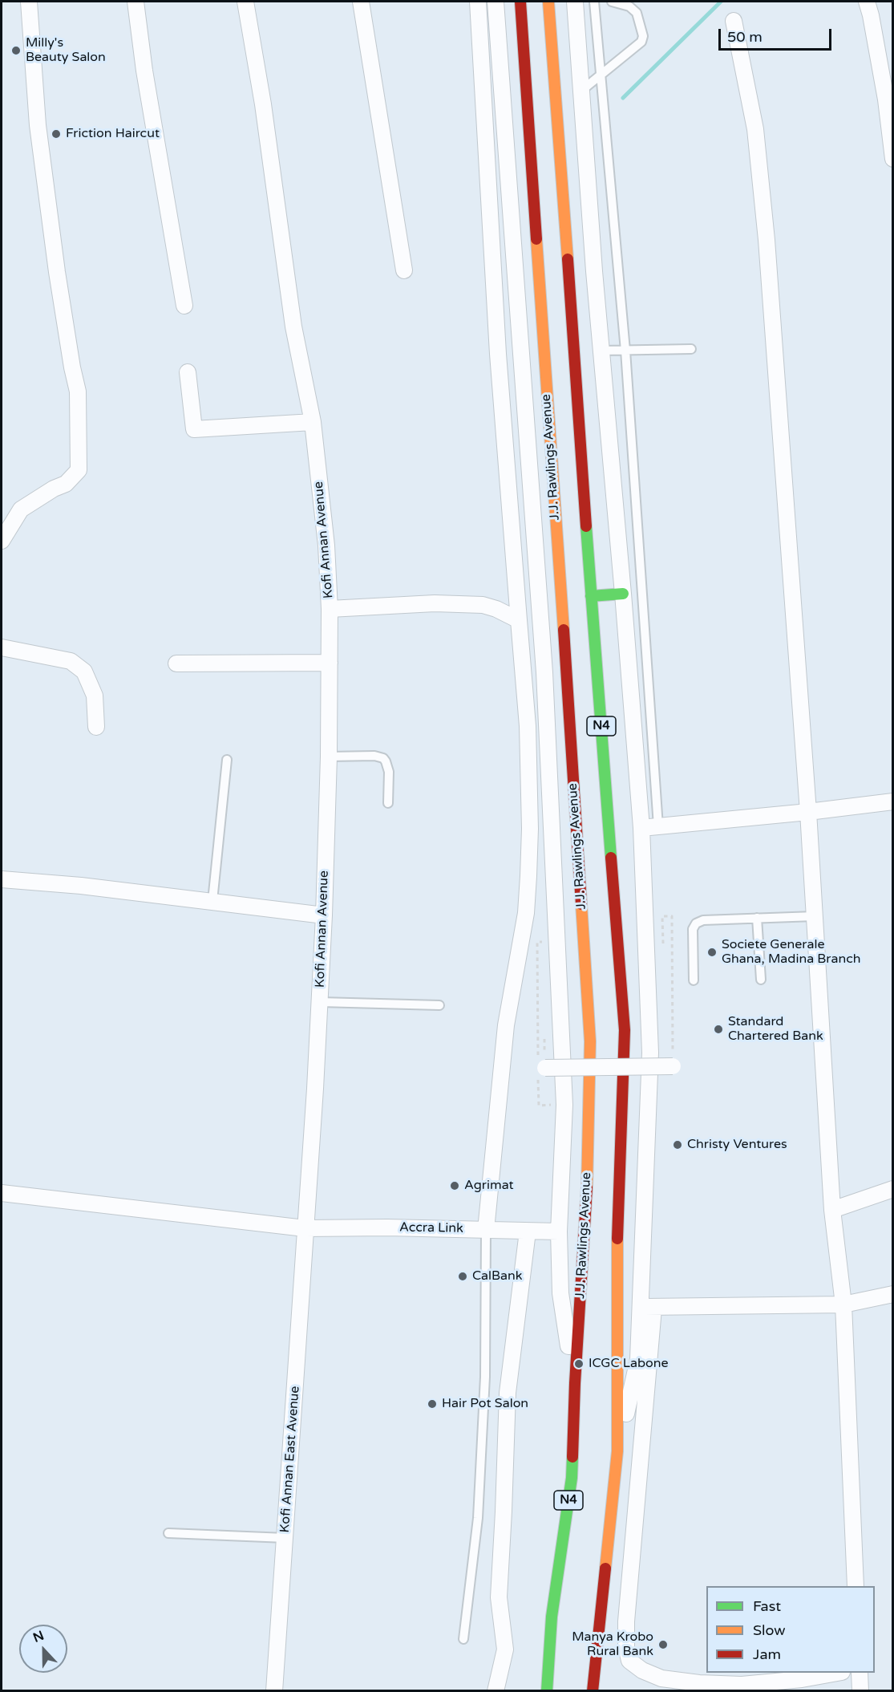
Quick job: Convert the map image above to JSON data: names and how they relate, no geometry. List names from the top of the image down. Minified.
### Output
{"streets":{"highway":["J.J. Rawlings Avenue","N4"],"street":["Kofi Annan Avenue","Accra Link","Kofi Annan East Avenue"]},"crossings":[["Kofi Annan Avenue","Accra Link"],["Kofi Annan Avenue","Kofi Annan East Avenue"],["Accra Link","Kofi Annan East Avenue"]],"places":["Milly's Beauty Salon","Friction Haircut","Societe Generale Ghana, Madina Branch","Standard Chartered Bank","Christy Ventures","Agrimat","CalBank","ICGC Labone","Hair Pot Salon","Manya Krobo Rural Bank"],"legend":["Fast","Slow","Jam"],"scale_bar":"50 m","north":"top"}
